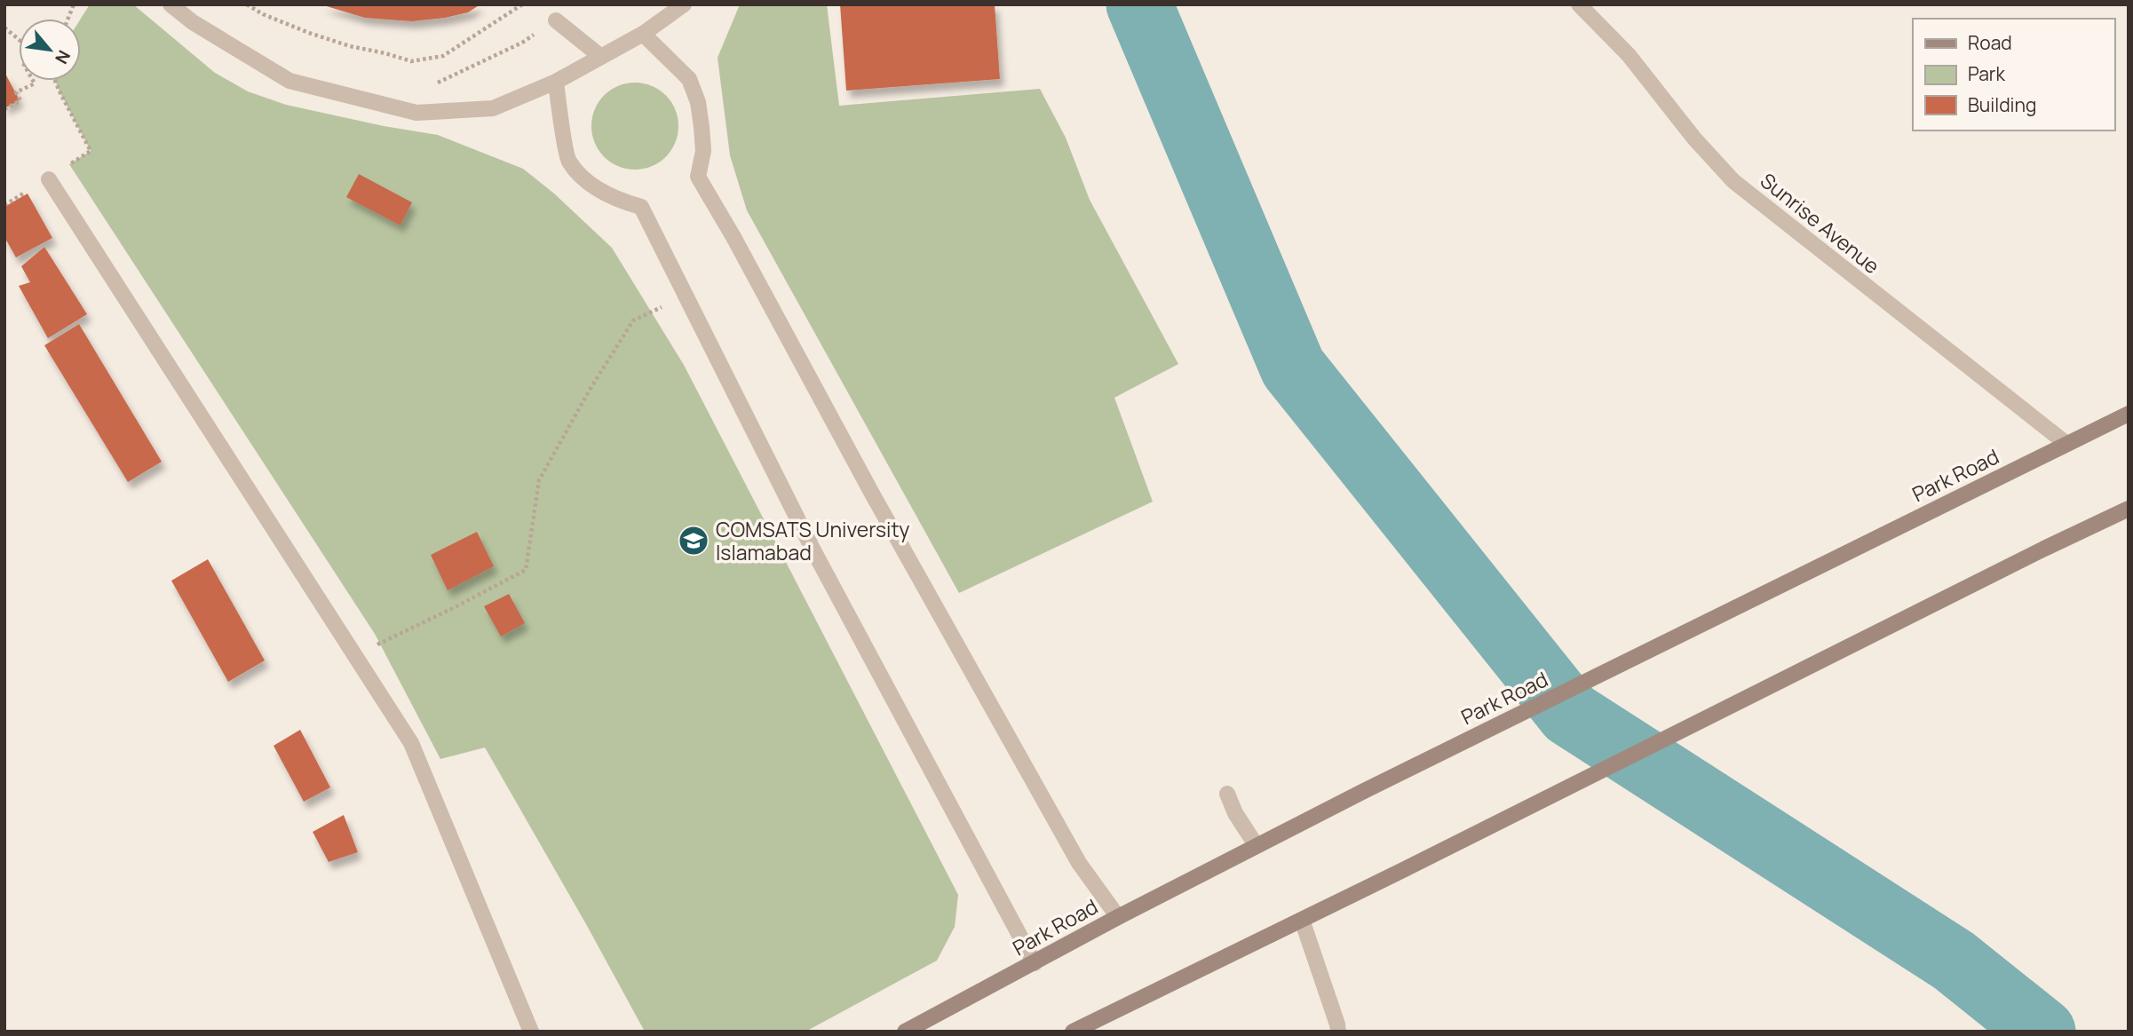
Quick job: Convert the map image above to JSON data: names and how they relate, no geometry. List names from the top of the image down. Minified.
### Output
{"streets":{"main road":["Park Road"],"street":["Sunrise Avenue"]},"crossings":[["Sunrise Avenue","Park Road"]],"places":{"school or university":["COMSATS University Islamabad"]},"legend":["Road","Park","Building"],"north":"bottom right"}
